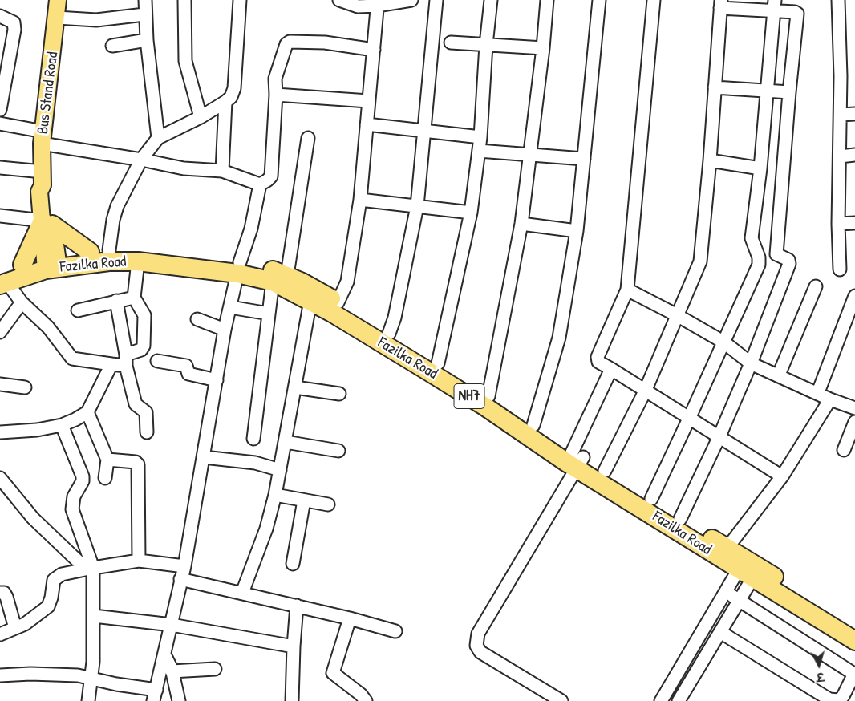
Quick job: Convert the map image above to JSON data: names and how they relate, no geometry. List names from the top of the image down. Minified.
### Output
{"streets":{"highway":["Fazilka Road","NH7"],"main road":["Bus Stand Road"]},"crossings":[["Bus Stand Road","Fazilka Road"],["Bus Stand Road","NH7"],["Fazilka Road","NH7"]],"north":"bottom"}
